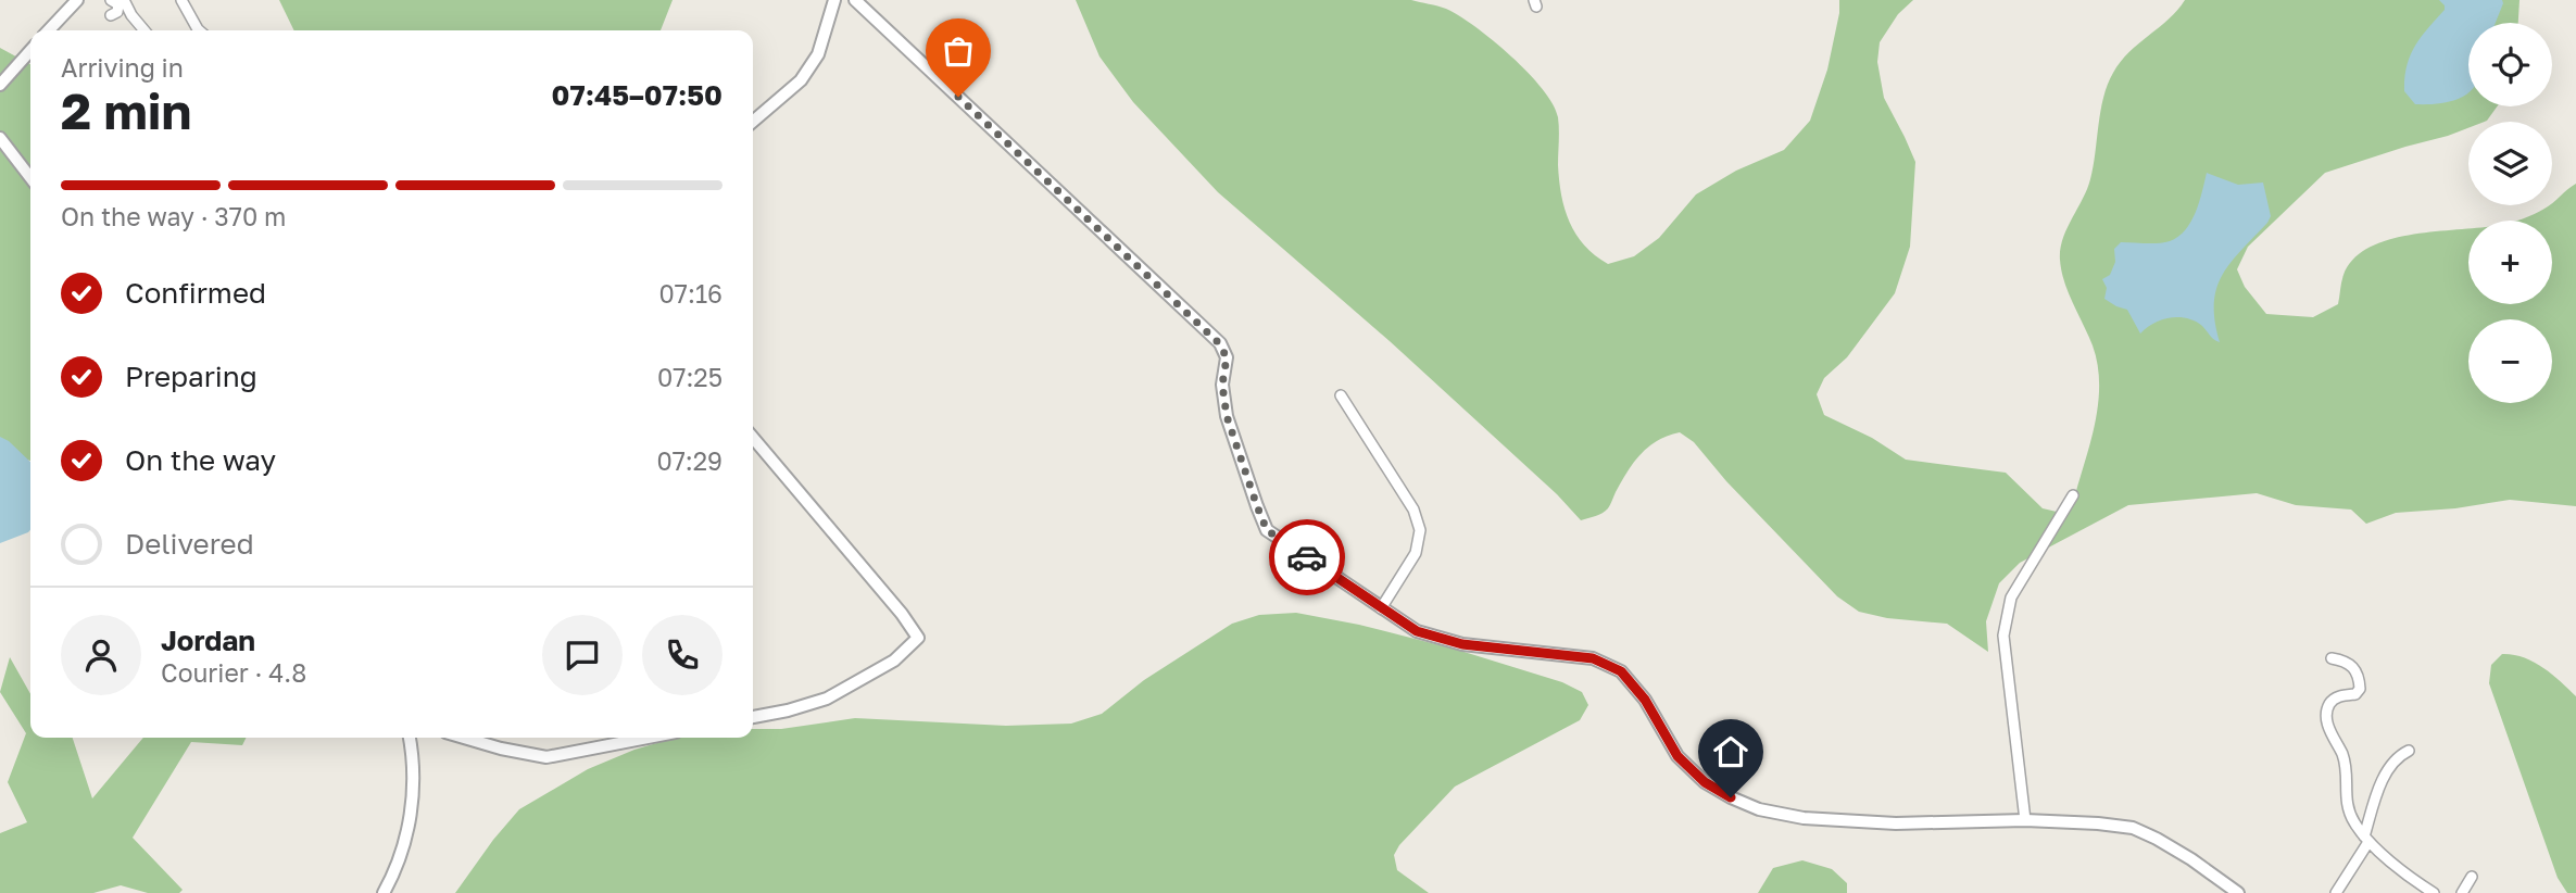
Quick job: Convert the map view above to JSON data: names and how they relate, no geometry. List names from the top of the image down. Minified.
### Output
{"page":{"map_buttons":["+","−"],"heading":["2 min","Arriving in","07:45–07:50"],"panel":["Jordan","Courier · 4.8"],"bar":"On the way · 370 m","list":[["Confirmed","07:16"],["Preparing","07:25"],["On the way","07:29"],"Delivered"]}}
